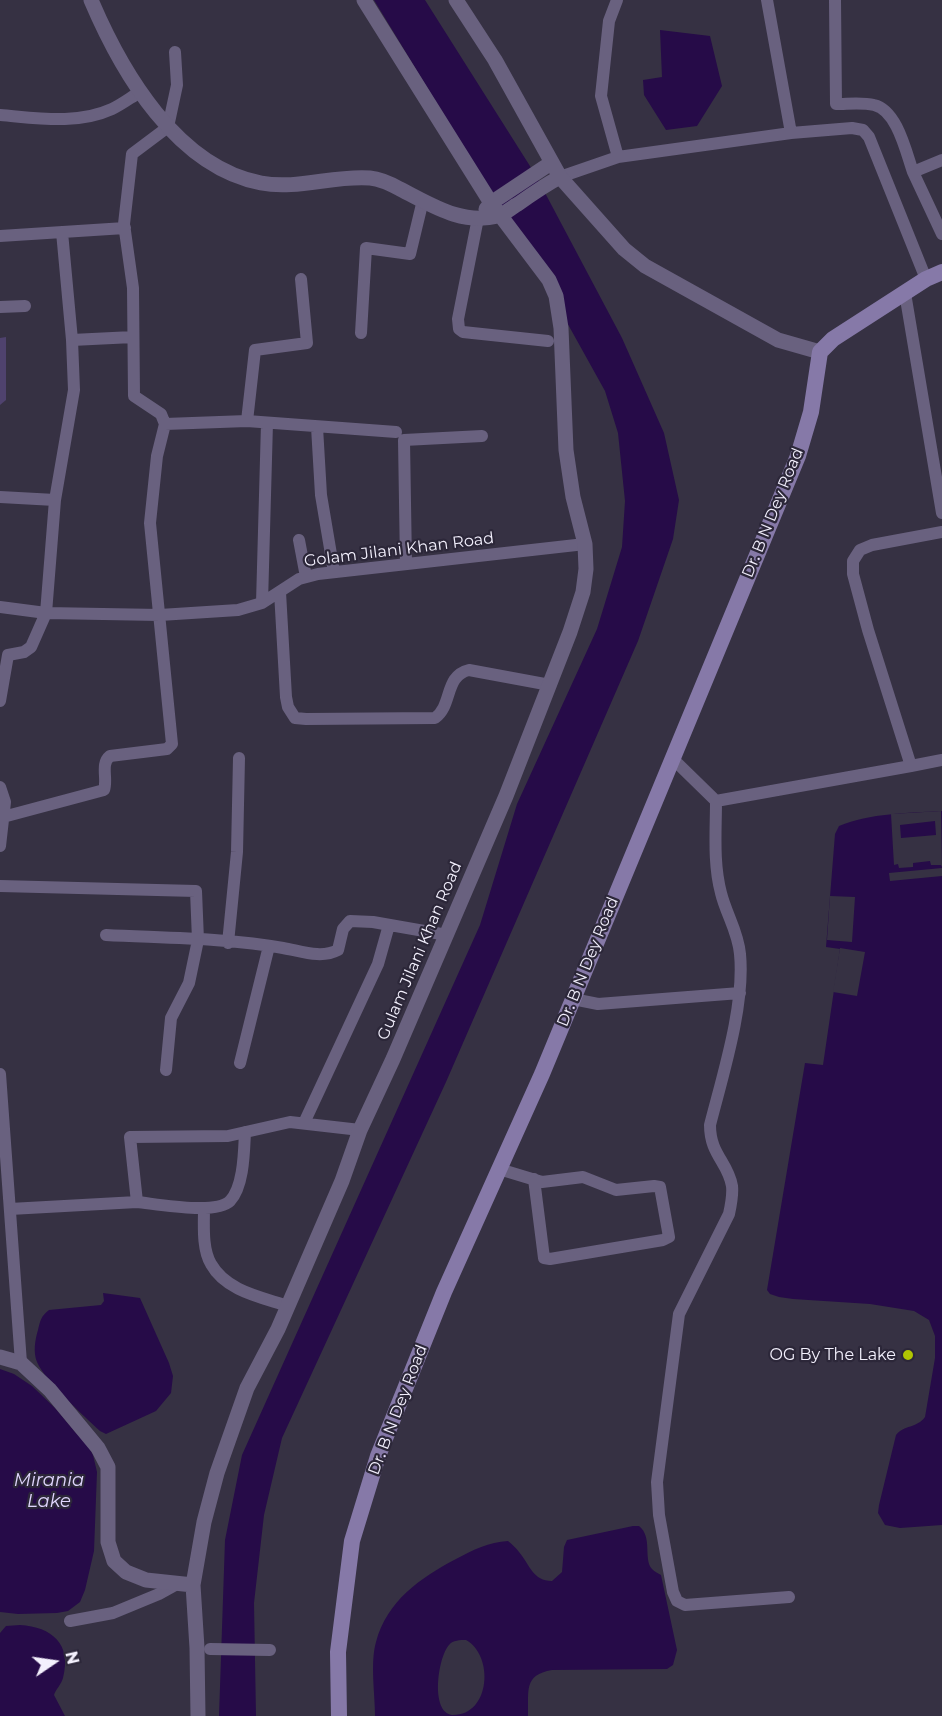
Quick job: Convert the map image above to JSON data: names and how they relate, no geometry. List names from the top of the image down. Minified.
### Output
{"streets":{"main road":["Dr. B N Dey Road"],"street":["Golam Jilani Khan Road","Gulam Jilani Khan Road"]},"crossings":[["Golam Jilani Khan Road","Gulam Jilani Khan Road"]],"water":["Mirania Lake"],"places":["OG By The Lake"],"north":"right"}
